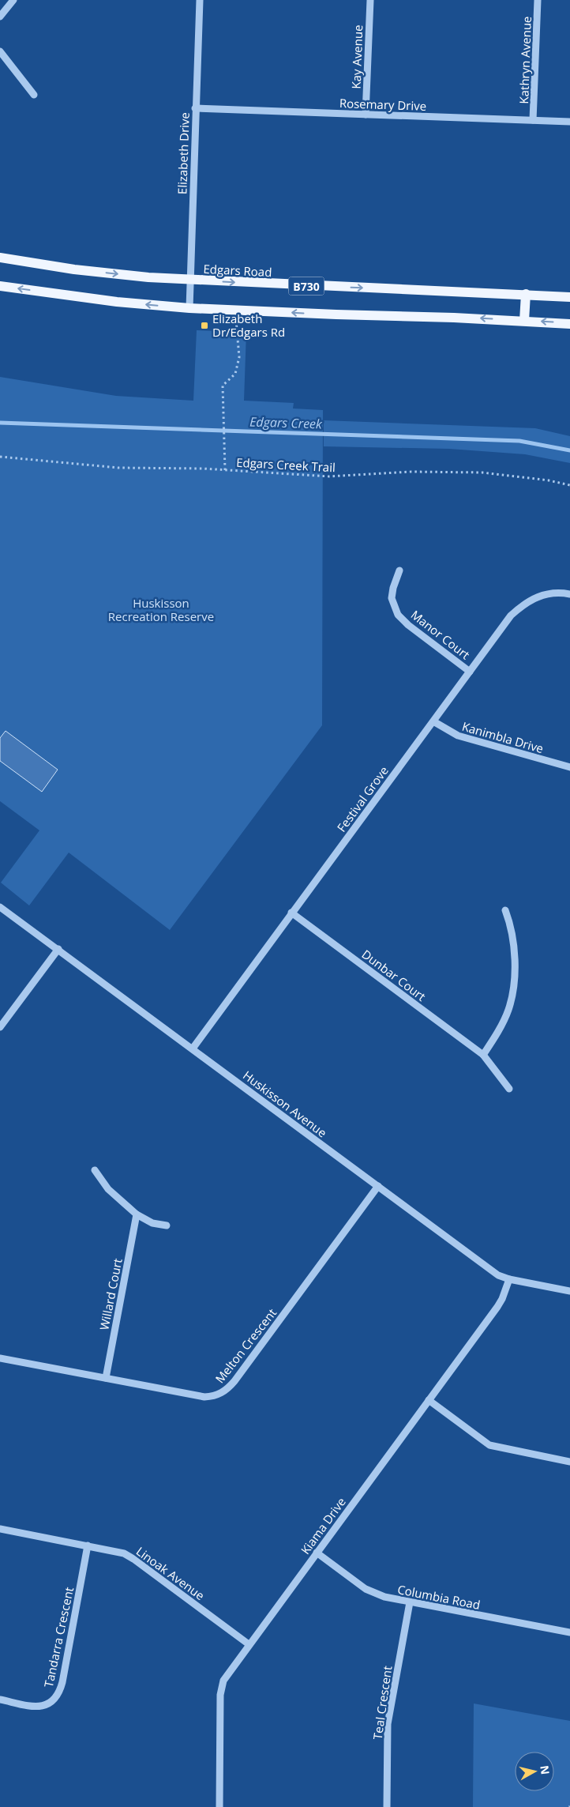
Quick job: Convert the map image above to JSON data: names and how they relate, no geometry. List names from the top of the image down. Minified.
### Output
{"streets":{"main road":["Edgars Road","B730"],"street":["Kay Avenue","Kathryn Avenue","Rosemary Drive","Elizabeth Drive","Manor Court","Kanimbla Drive","Festival Grove","Dunbar Court","Huskisson Avenue","Willard Court","Melton Crescent","Kiama Drive","Linoak Avenue","Columbia Road","Tandarra Crescent","Teal Crescent"],"path":["Edgars Creek Trail"]},"crossings":[["Kay Avenue","Rosemary Drive"],["Kathryn Avenue","Rosemary Drive"],["Rosemary Drive","Elizabeth Drive"],["Elizabeth Drive","Edgars Road"],["Elizabeth Drive","B730"],["Manor Court","Festival Grove"],["Kanimbla Drive","Festival Grove"],["Festival Grove","Dunbar Court"],["Festival Grove","Huskisson Avenue"],["Huskisson Avenue","Melton Crescent"],["Huskisson Avenue","Kiama Drive"],["Willard Court","Melton Crescent"],["Kiama Drive","Linoak Avenue"],["Kiama Drive","Columbia Road"],["Linoak Avenue","Tandarra Crescent"],["Columbia Road","Teal Crescent"]],"water":["Edgars Creek"],"parks":["Huskisson Recreation Reserve"],"places":{"transit":["Elizabeth Dr/Edgars Rd"]},"north":"right"}
